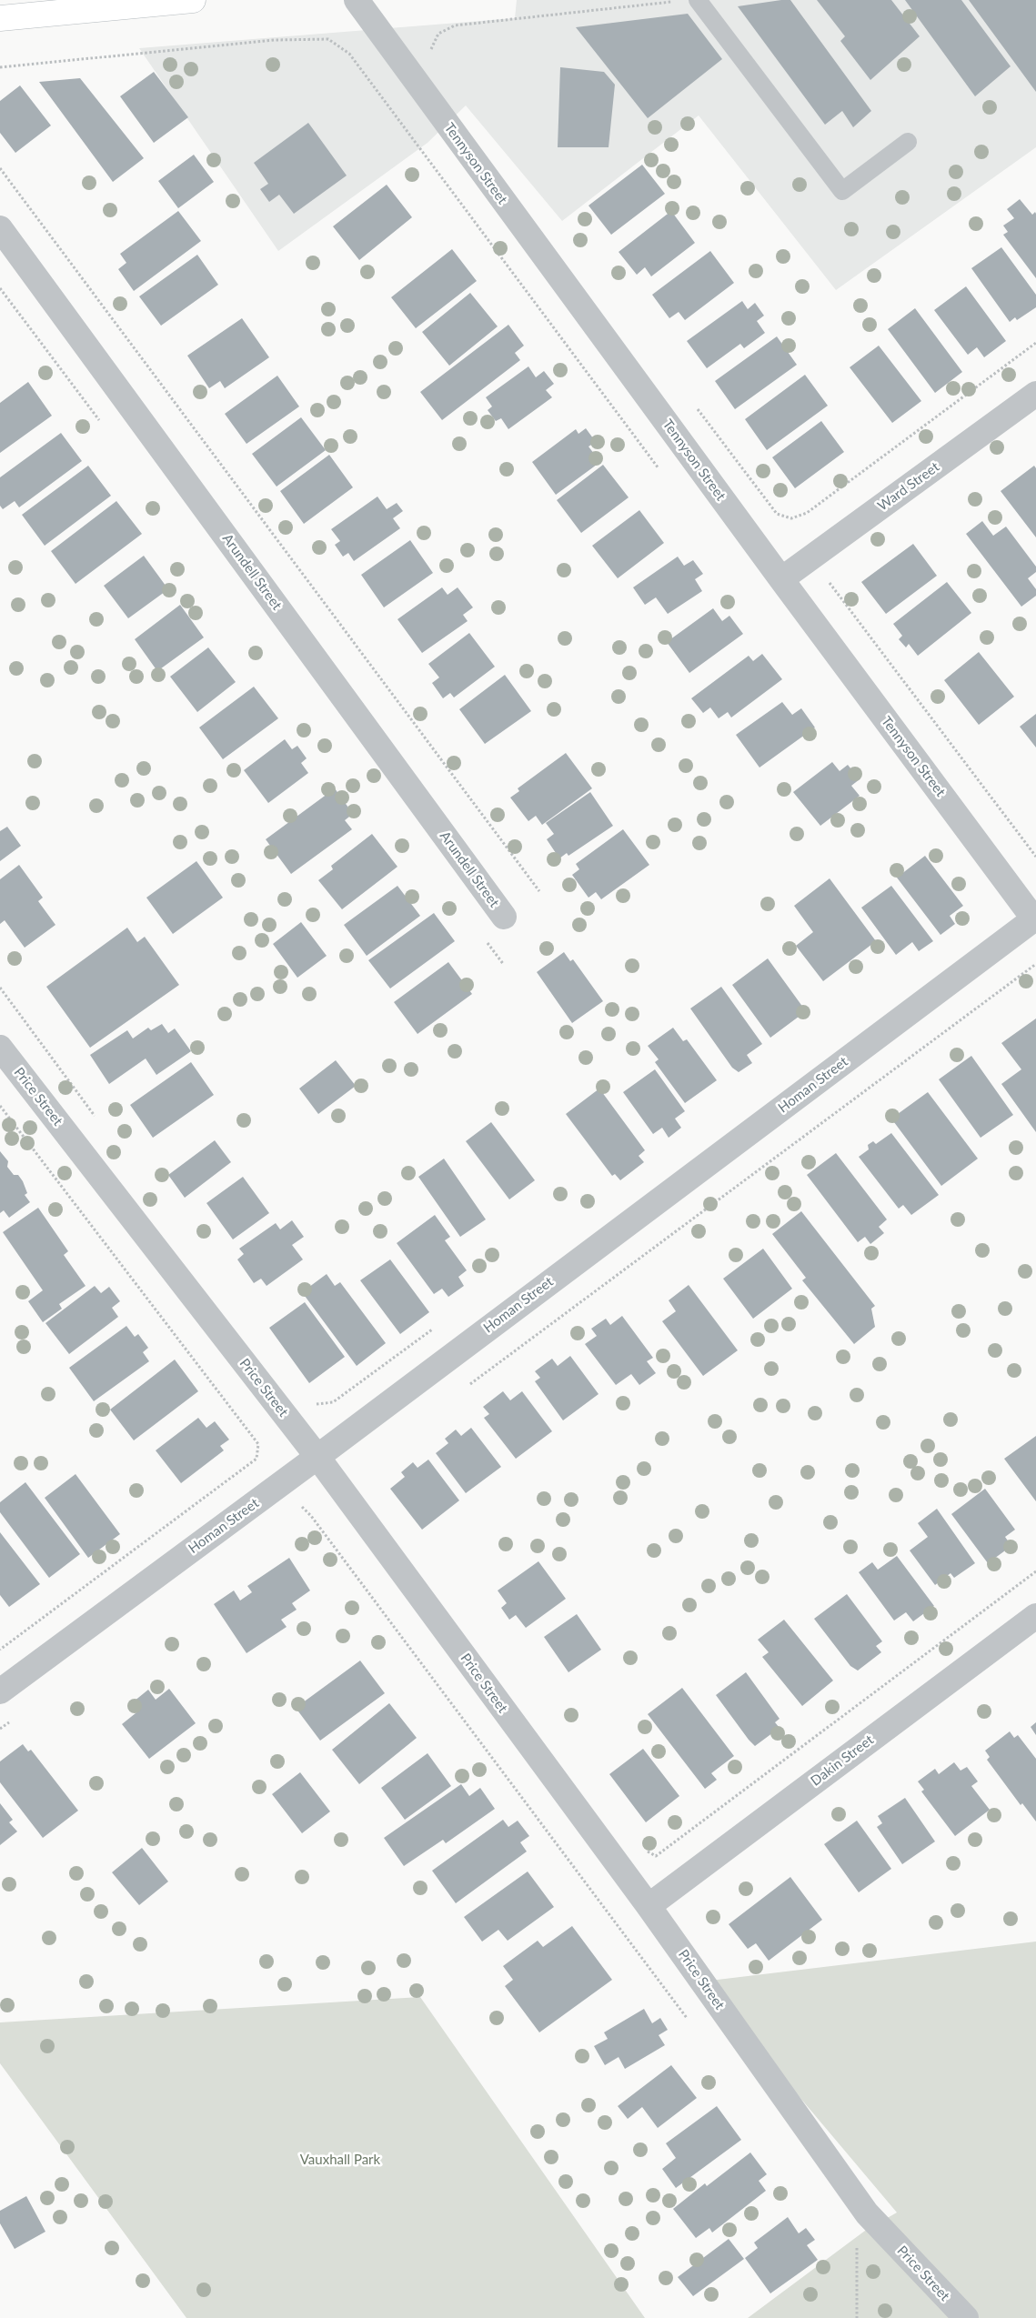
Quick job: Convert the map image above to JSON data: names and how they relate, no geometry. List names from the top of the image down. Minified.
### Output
{"streets":{"street":["Tennyson Street","Ward Street","Arundell Street","Homan Street","Price Street","Dakin Street"]},"crossings":[["Tennyson Street","Ward Street"],["Tennyson Street","Homan Street"],["Homan Street","Price Street"],["Price Street","Dakin Street"]],"parks":["Vauxhall Park"]}
